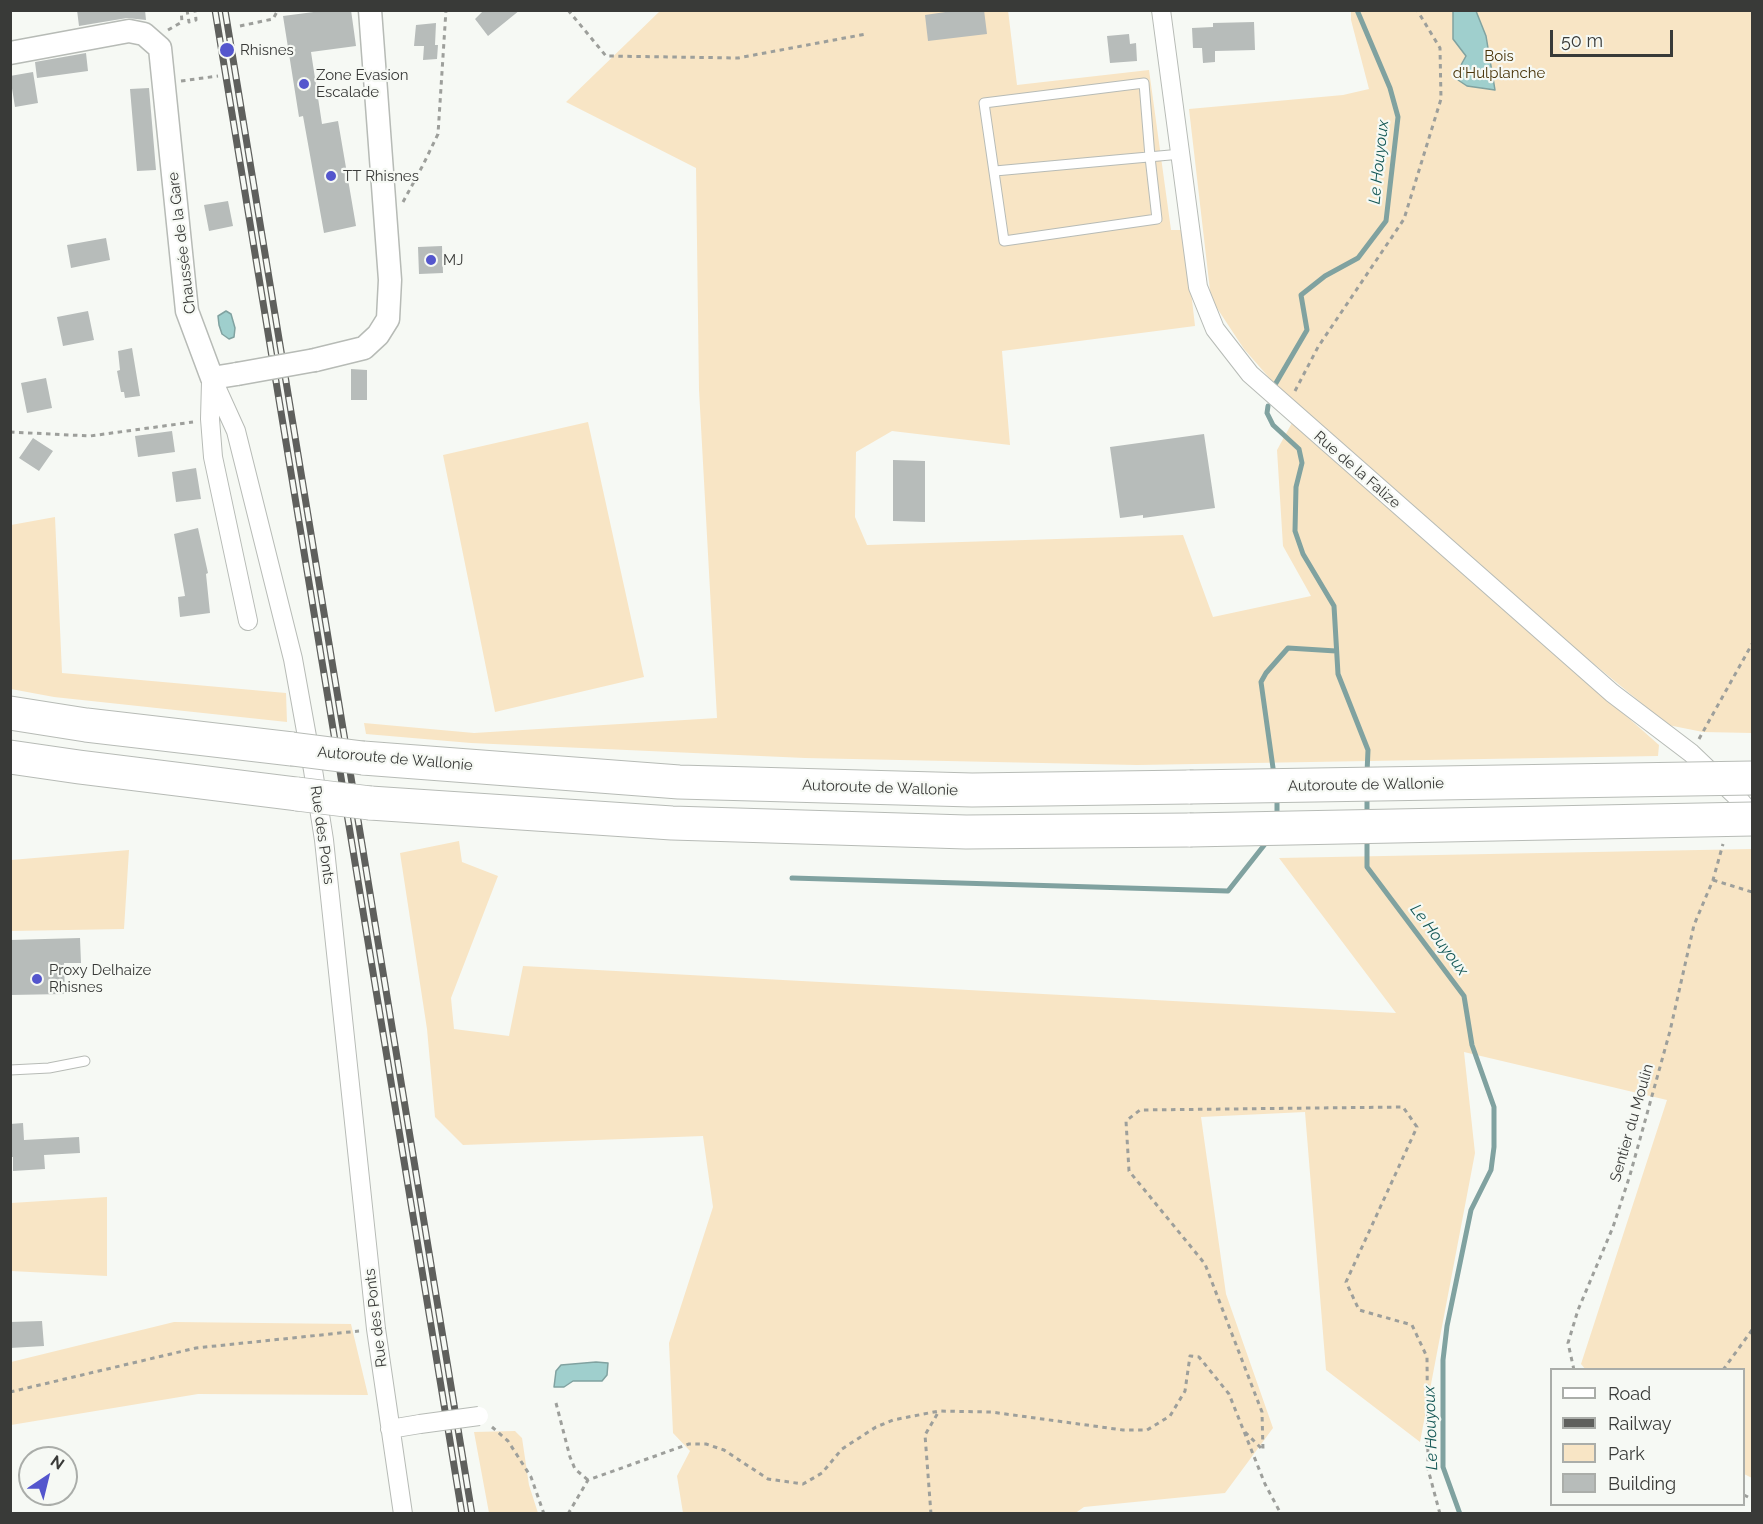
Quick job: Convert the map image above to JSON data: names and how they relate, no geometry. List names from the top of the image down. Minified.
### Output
{"streets":{"highway":["Autoroute de Wallonie"],"street":["Chaussée de la Gare","Rue de la Falize","Rue des Ponts"],"path":["Sentier du Moulin"]},"crossings":[["Chaussée de la Gare","Rue des Ponts"]],"water":["Le Houyoux"],"parks":["Bois d'Hulplanche"],"places":["Rhisnes","Zone Evasion Escalade","TT Rhisnes","MJ","Proxy Delhaize Rhisnes"],"legend":["Road","Railway","Park","Building"],"scale_bar":"50 m","north":"top right"}
